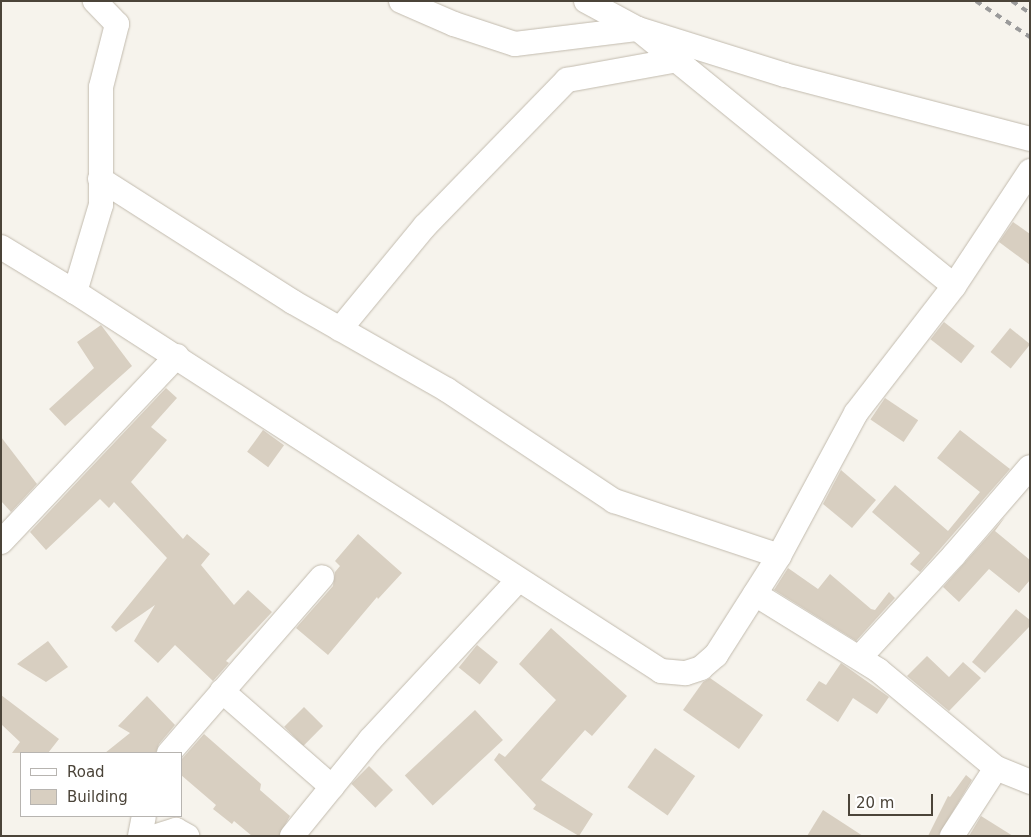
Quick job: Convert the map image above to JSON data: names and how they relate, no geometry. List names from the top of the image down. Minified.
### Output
{"legend":["Road","Building"],"scale_bar":"20 m"}
